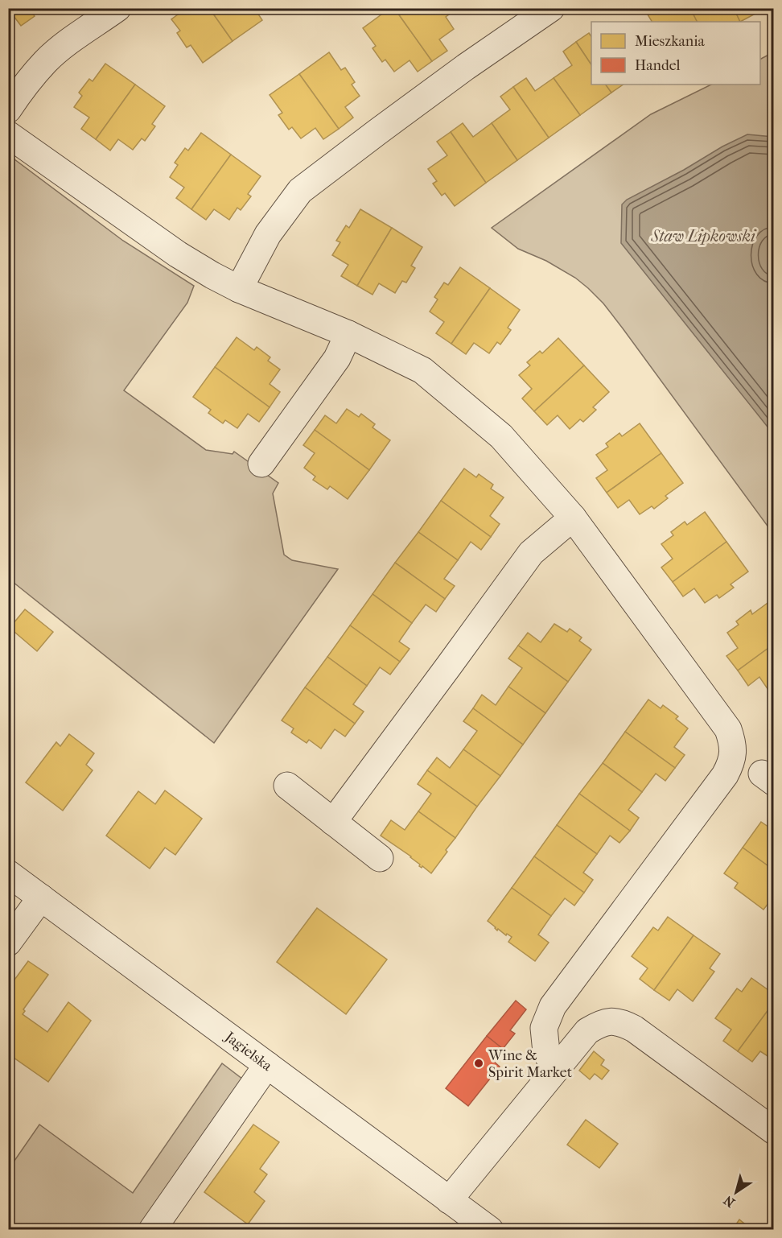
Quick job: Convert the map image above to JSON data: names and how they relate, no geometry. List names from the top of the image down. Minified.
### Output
{"streets":{"street":["Jagielska"]},"water":["Staw Lipkowski"],"places":["Wine & Spirit Market"],"legend":["Mieszkania","Handel"],"north":"bottom left"}
